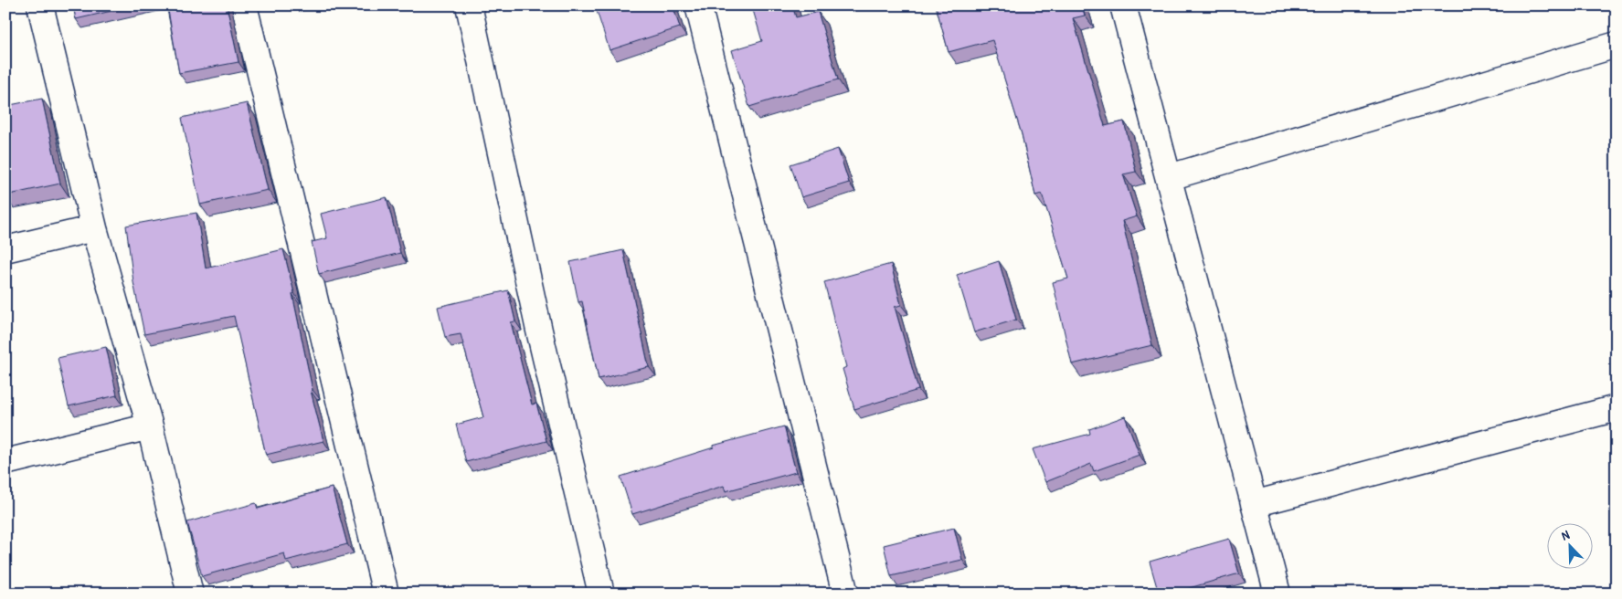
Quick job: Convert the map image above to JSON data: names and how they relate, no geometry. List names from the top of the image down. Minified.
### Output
{"north":"top left"}
